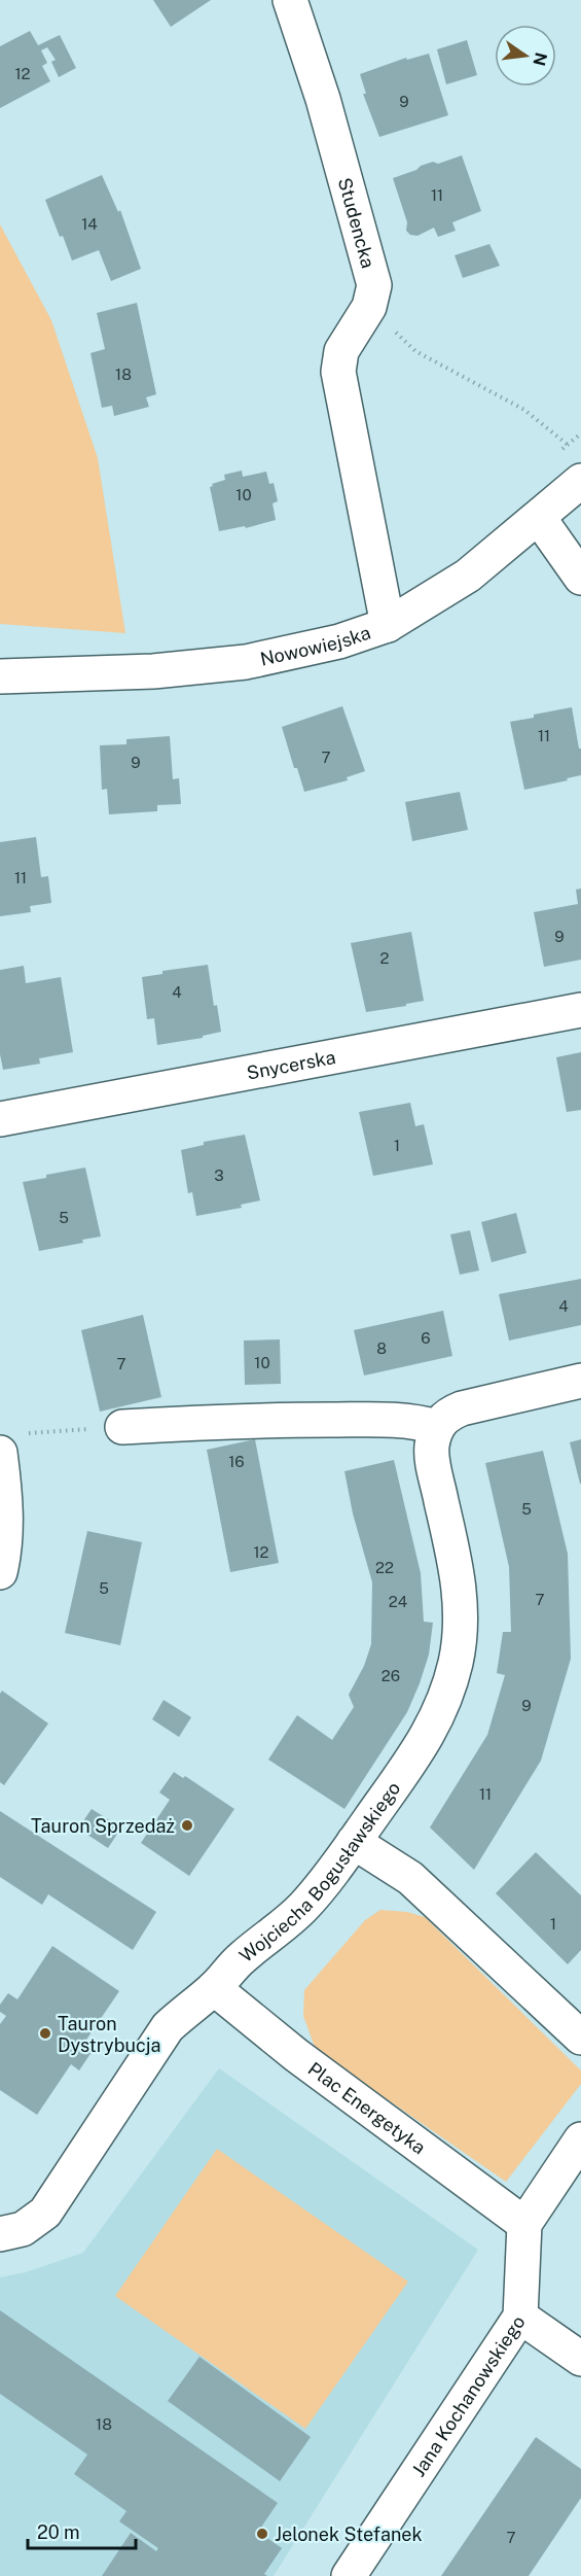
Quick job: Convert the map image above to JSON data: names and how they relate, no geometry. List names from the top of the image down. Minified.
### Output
{"streets":{"street":["Studencka","Nowowiejska","Snycerska","Wojciecha Bogusławskiego","Plac Energetyka","Jana Kochanowskiego"]},"crossings":[["Studencka","Nowowiejska"],["Wojciecha Bogusławskiego","Plac Energetyka"],["Plac Energetyka","Jana Kochanowskiego"]],"places":["Tauron Sprzedaż","Tauron Dystrybucja","Jelonek Stefanek"],"house_numbers":["12","9","11","14","18","10","11","7","9","11","9","2","4","1","3","5","4","6","8","10","7","16","5","12","22","5","7","24","26","9","11","1","18","7"],"scale_bar":"20 m","north":"right"}
